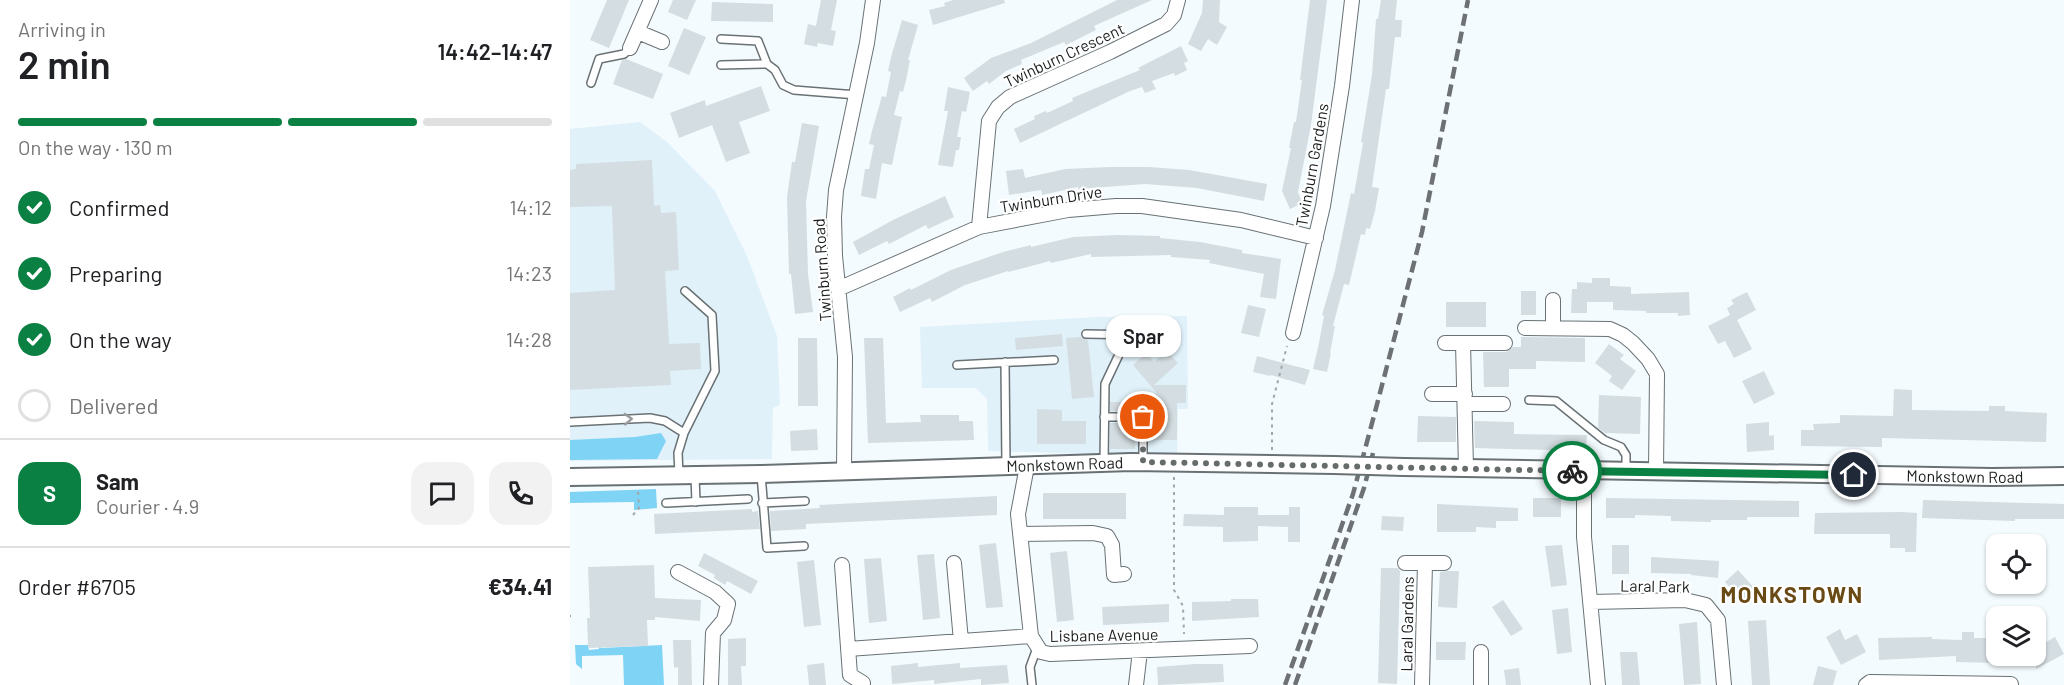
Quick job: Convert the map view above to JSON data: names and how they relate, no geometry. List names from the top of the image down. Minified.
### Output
{"streets":{"street":["Twinburn Crescent","Twinburn Gardens","Twinburn Drive","Twinburn Road","Monkstown Road","Laral Park","Laral Gardens","Lisbane Avenue"]},"crossings":[["Twinburn Crescent","Twinburn Drive"],["Twinburn Gardens","Twinburn Drive"],["Twinburn Drive","Twinburn Road"],["Twinburn Road","Monkstown Road"],["Monkstown Road","Lisbane Avenue"]],"districts":["MONKSTOWN"],"places":["Spar"],"page":{"heading":["2 min","Arriving in","14:42–14:47"],"panel":["Sam","Courier · 4.9","Order #6705","€34.41"],"bar":"On the way · 130 m","list":[["Confirmed","14:12"],["Preparing","14:23"],["On the way","14:28"],"Delivered"],"bubble":"Spar","round":"S"}}
